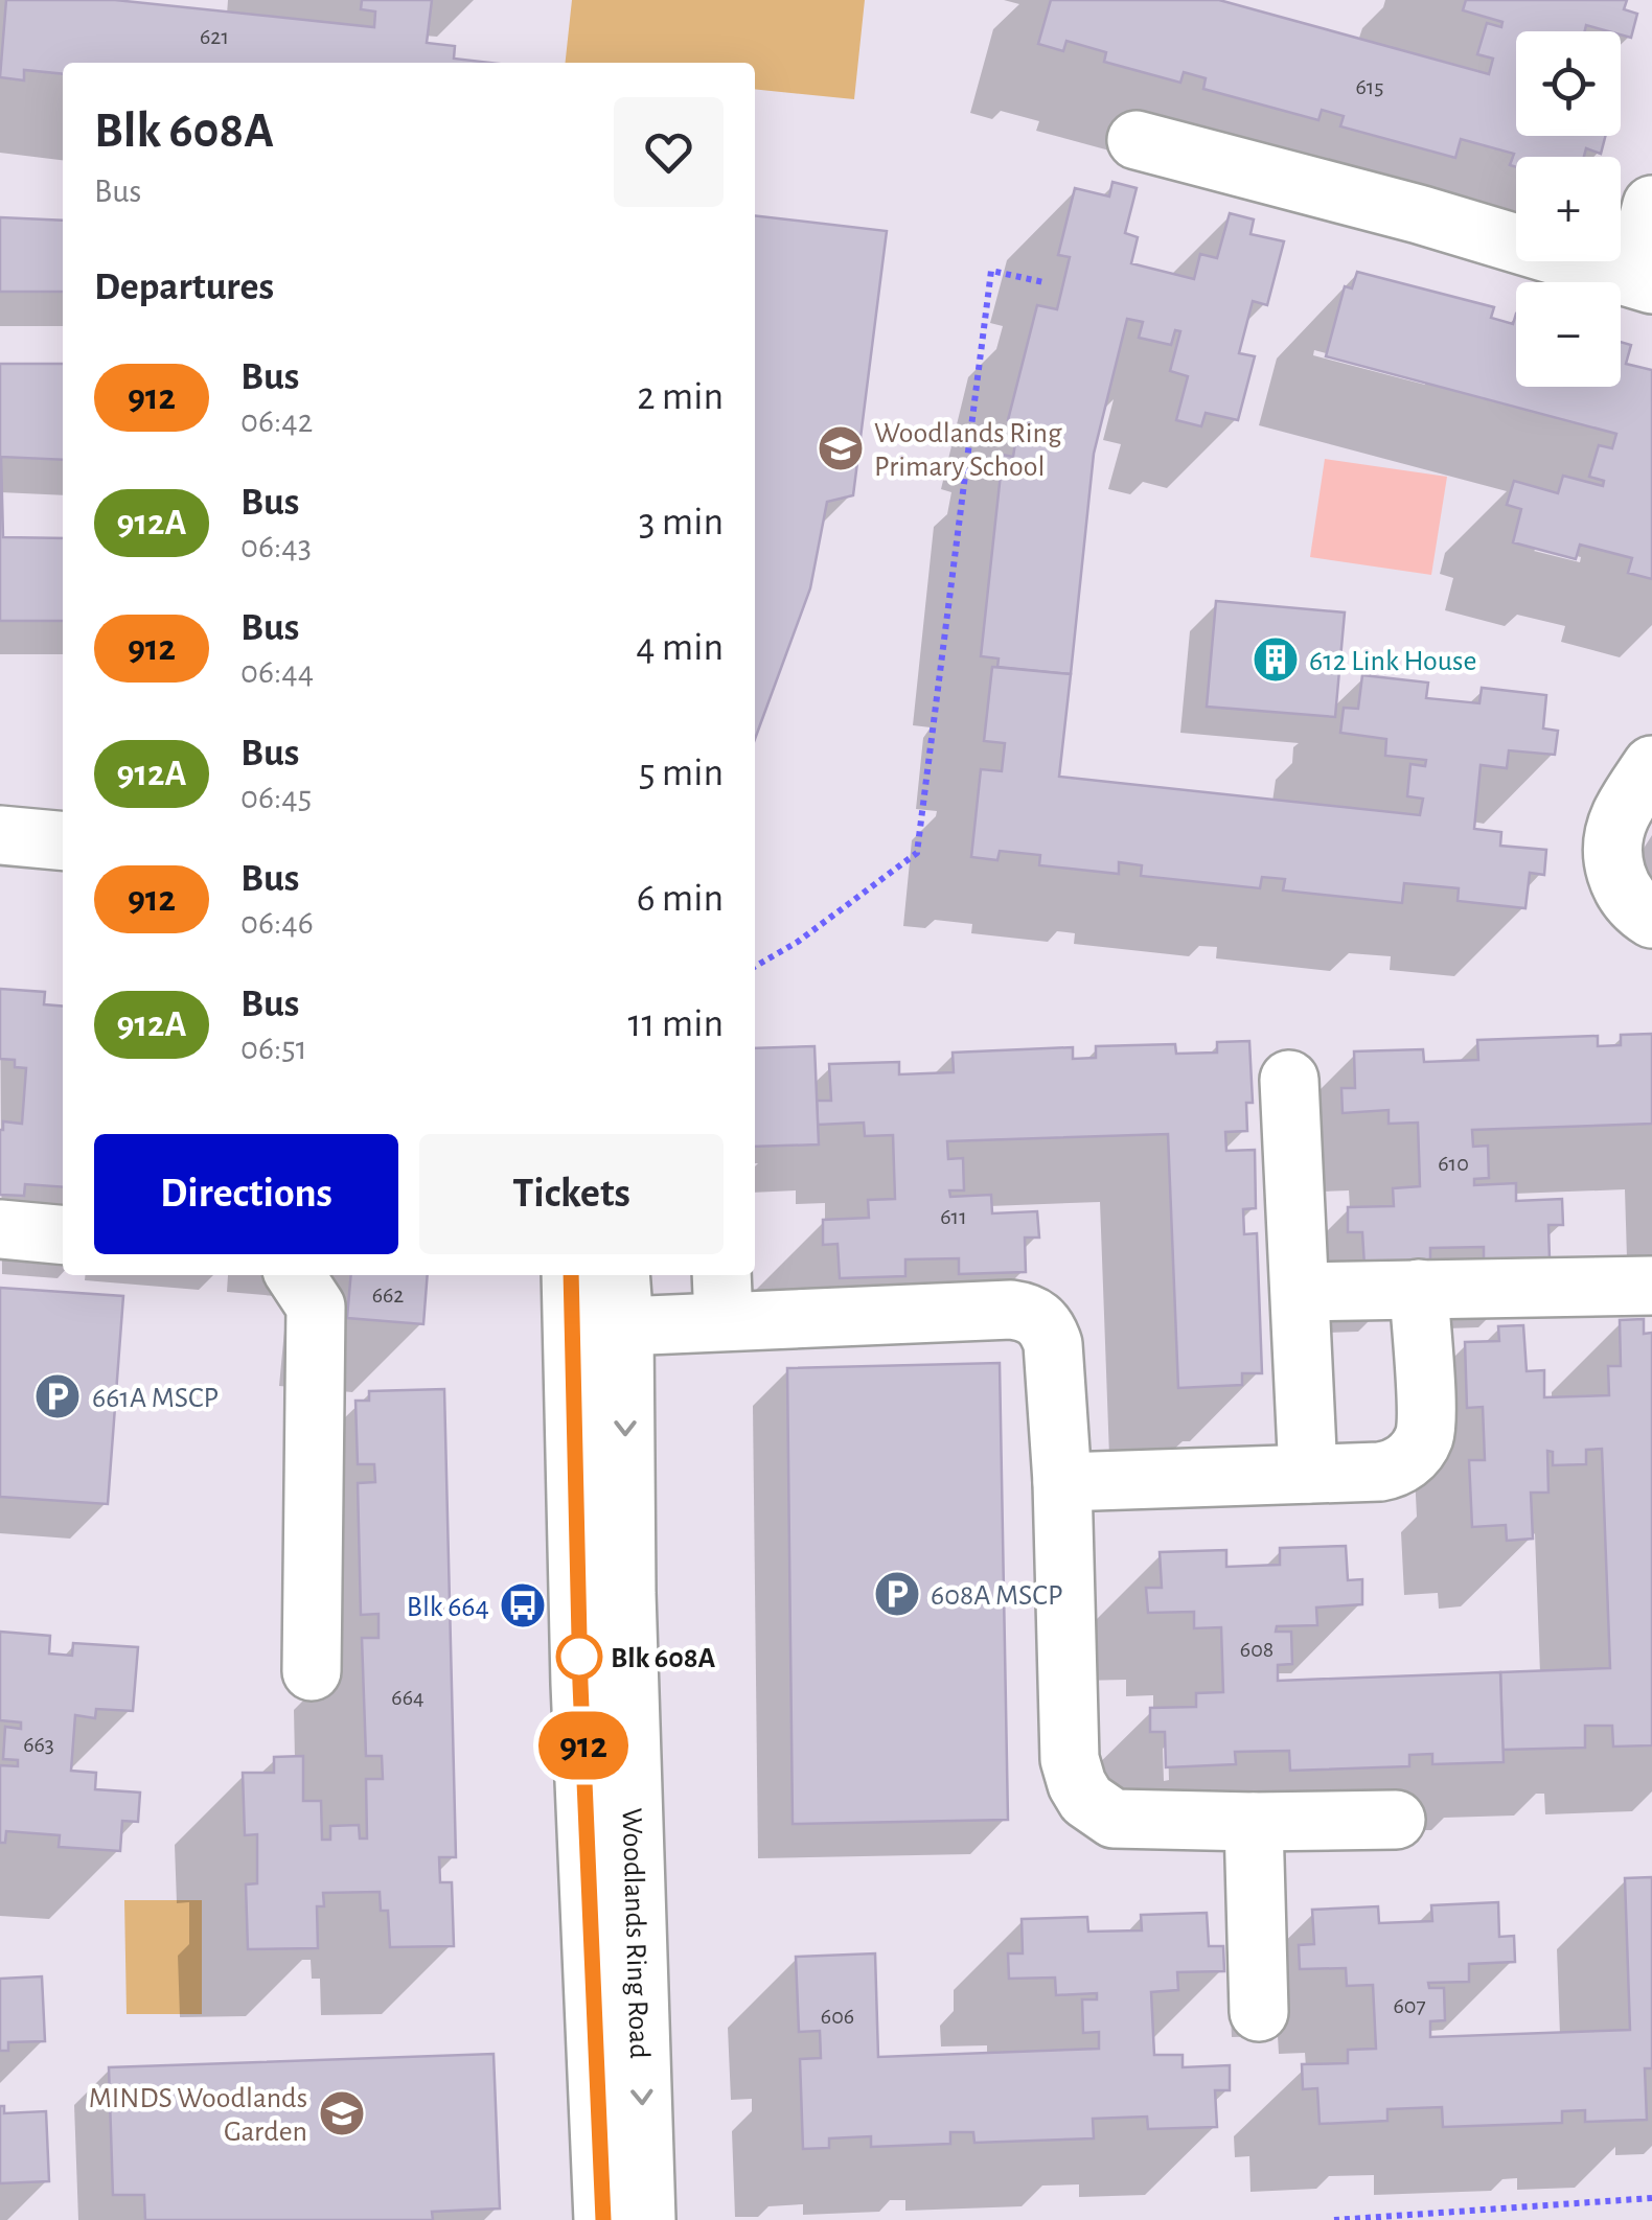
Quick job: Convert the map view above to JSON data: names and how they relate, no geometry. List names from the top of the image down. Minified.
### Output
{"streets":{"street":["Woodlands Ring Road"]},"places":{"school or university":["Woodlands Ring Primary School","MINDS Woodlands Garden"],"building":["612 Link House"],"parking":["661A MSCP","608A MSCP"],"bus stop":["Blk 664"],"other":["Blk 608A"]},"lines":["bus line 912"],"house_numbers":["621","615","610","611","662","608","664","663","607","606"],"page":{"on_map":"912","map_buttons":["+","−"],"heading":[["Blk 608A","Bus"],"Departures"],"list":[{"mark":"912","name":"Bus","note":"06:42","value":"2 min"},{"mark":"912A","name":"Bus","note":"06:43","value":"3 min"},{"mark":"912","name":"Bus","note":"06:44","value":"4 min"},{"mark":"912A","name":"Bus","note":"06:45","value":"5 min"},{"mark":"912","name":"Bus","note":"06:46","value":"6 min"},{"mark":"912A","name":"Bus","note":"06:51","value":"11 min"}],"buttons":["Directions","Tickets"]}}
